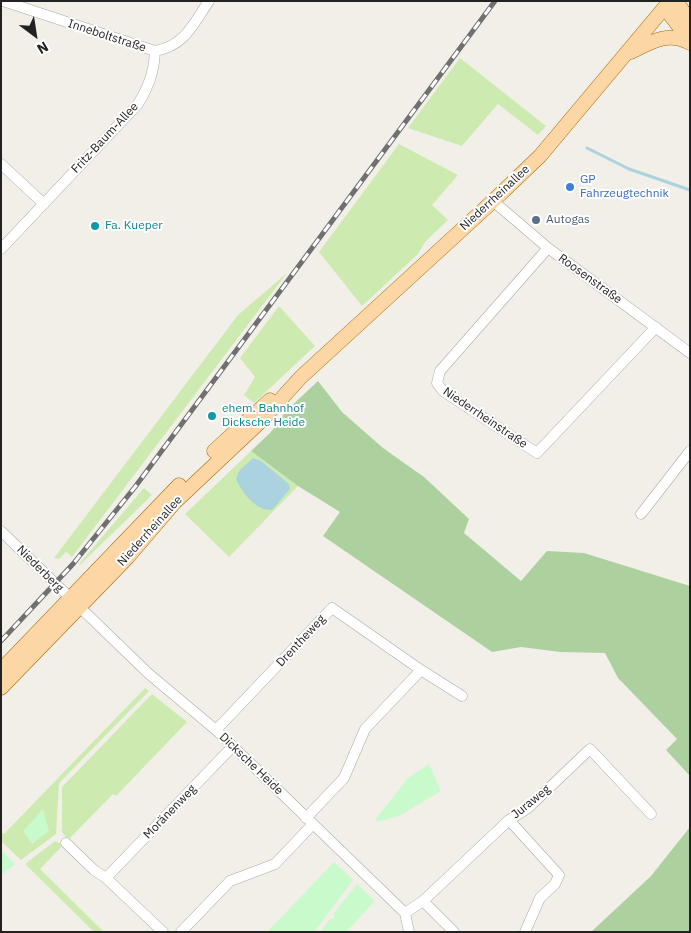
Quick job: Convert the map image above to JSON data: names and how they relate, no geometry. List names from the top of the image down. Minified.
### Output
{"streets":{"main road":["Niederrheinallee"],"street":["Inneboltstraße","Fritz-Baum-Allee","Roosenstraße","Niederrheinstraße","Niederberg","Drentheweg","Dicksche Heide","Juraweg","Moränenweg"]},"crossings":[["Inneboltstraße","Fritz-Baum-Allee"],["Niederrheinallee","Roosenstraße"],["Niederrheinallee","Niederberg"],["Niederrheinallee","Dicksche Heide"],["Roosenstraße","Niederrheinstraße"],["Niederberg","Dicksche Heide"],["Drentheweg","Dicksche Heide"],["Dicksche Heide","Juraweg"],["Dicksche Heide","Moränenweg"]],"places":["GP Fahrzeugtechnik","Autogas","Fa. Kueper","ehem. Bahnhof Dicksche Heide"],"north":"bottom right"}
